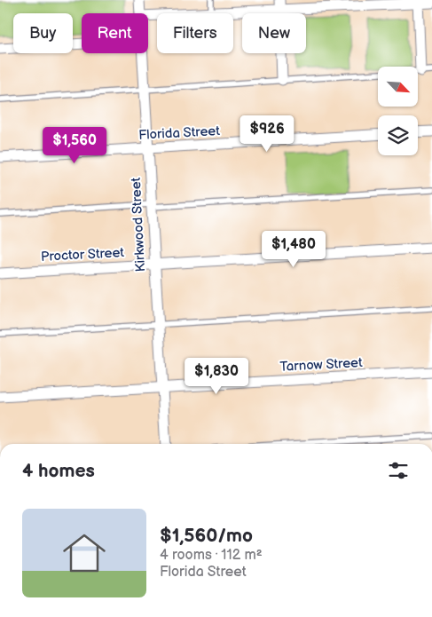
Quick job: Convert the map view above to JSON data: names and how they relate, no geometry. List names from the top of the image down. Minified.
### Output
{"streets":{"street":["Florida Street","Kirkwood Street","Proctor Street","Tarnow Street"]},"crossings":[["Florida Street","Kirkwood Street"],["Kirkwood Street","Proctor Street"],["Kirkwood Street","Tarnow Street"]],"north":"bottom right","page":{"chip":["Buy","Rent","Filters","New"],"price":["$926","$1,560","$1,480","$1,830"],"heading":"4 homes","list":[{"name":"$1,560/mo","note":"4 rooms · 112 m² · Florida Street"}]}}
